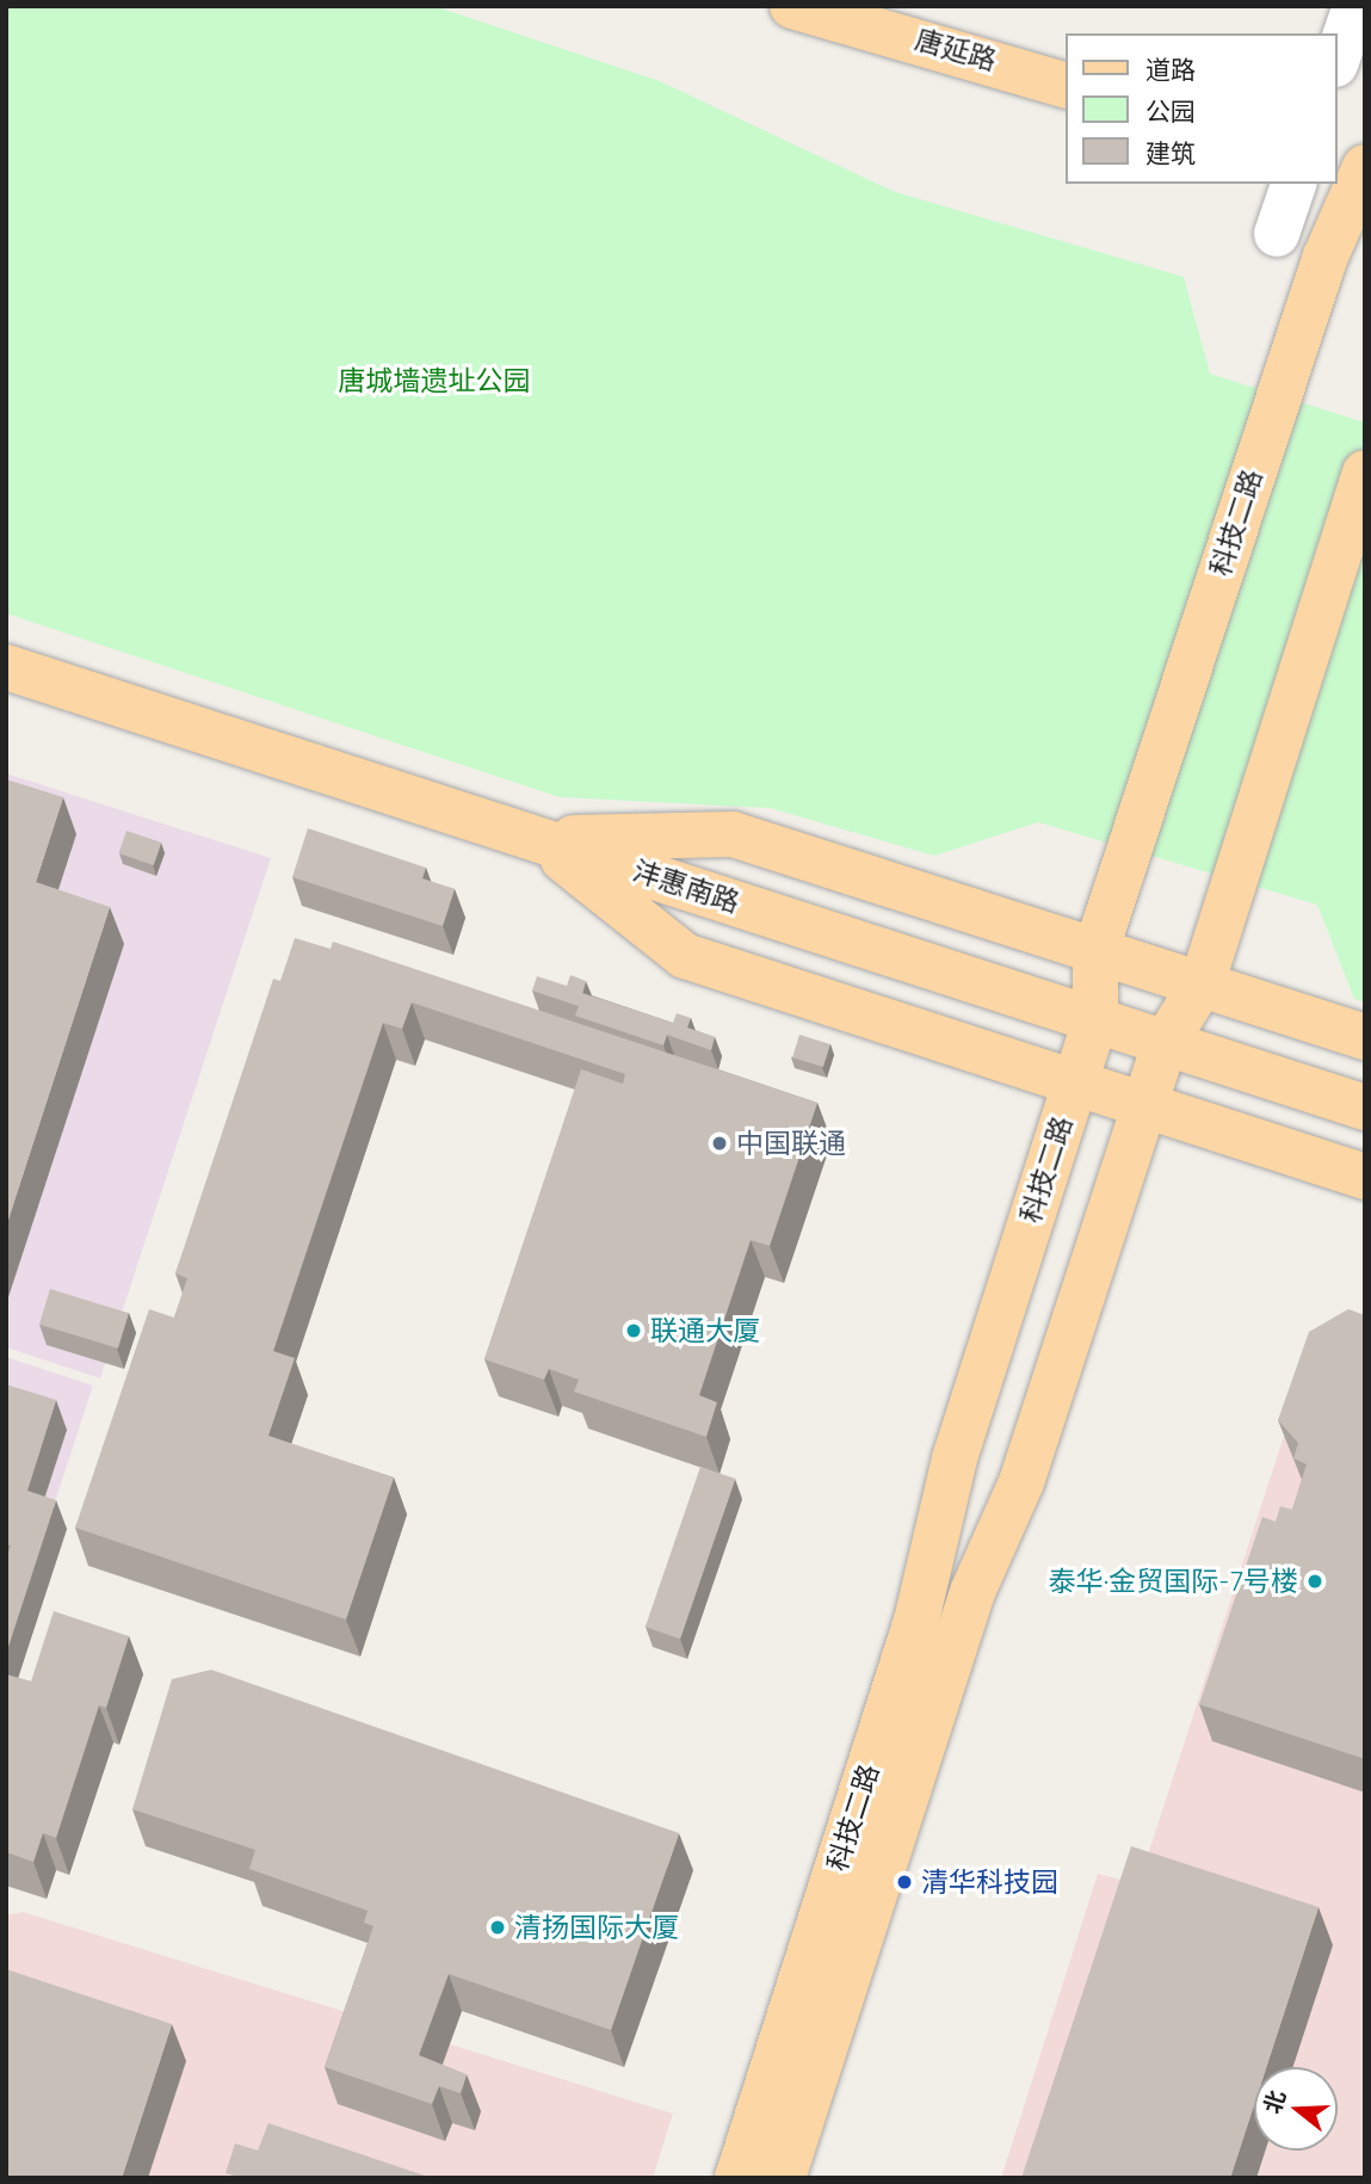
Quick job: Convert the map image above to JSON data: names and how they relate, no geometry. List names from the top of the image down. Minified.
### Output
{"streets":{"main road":["唐延路","科技二路","沣惠南路"]},"crossings":[["科技二路","沣惠南路"]],"parks":["唐城墙遗址公园"],"places":["中国联通","联通大厦","泰华·金贸国际-7号楼","清华科技园","清扬国际大厦"],"legend":["道路","公园","建筑"],"north":"left"}
